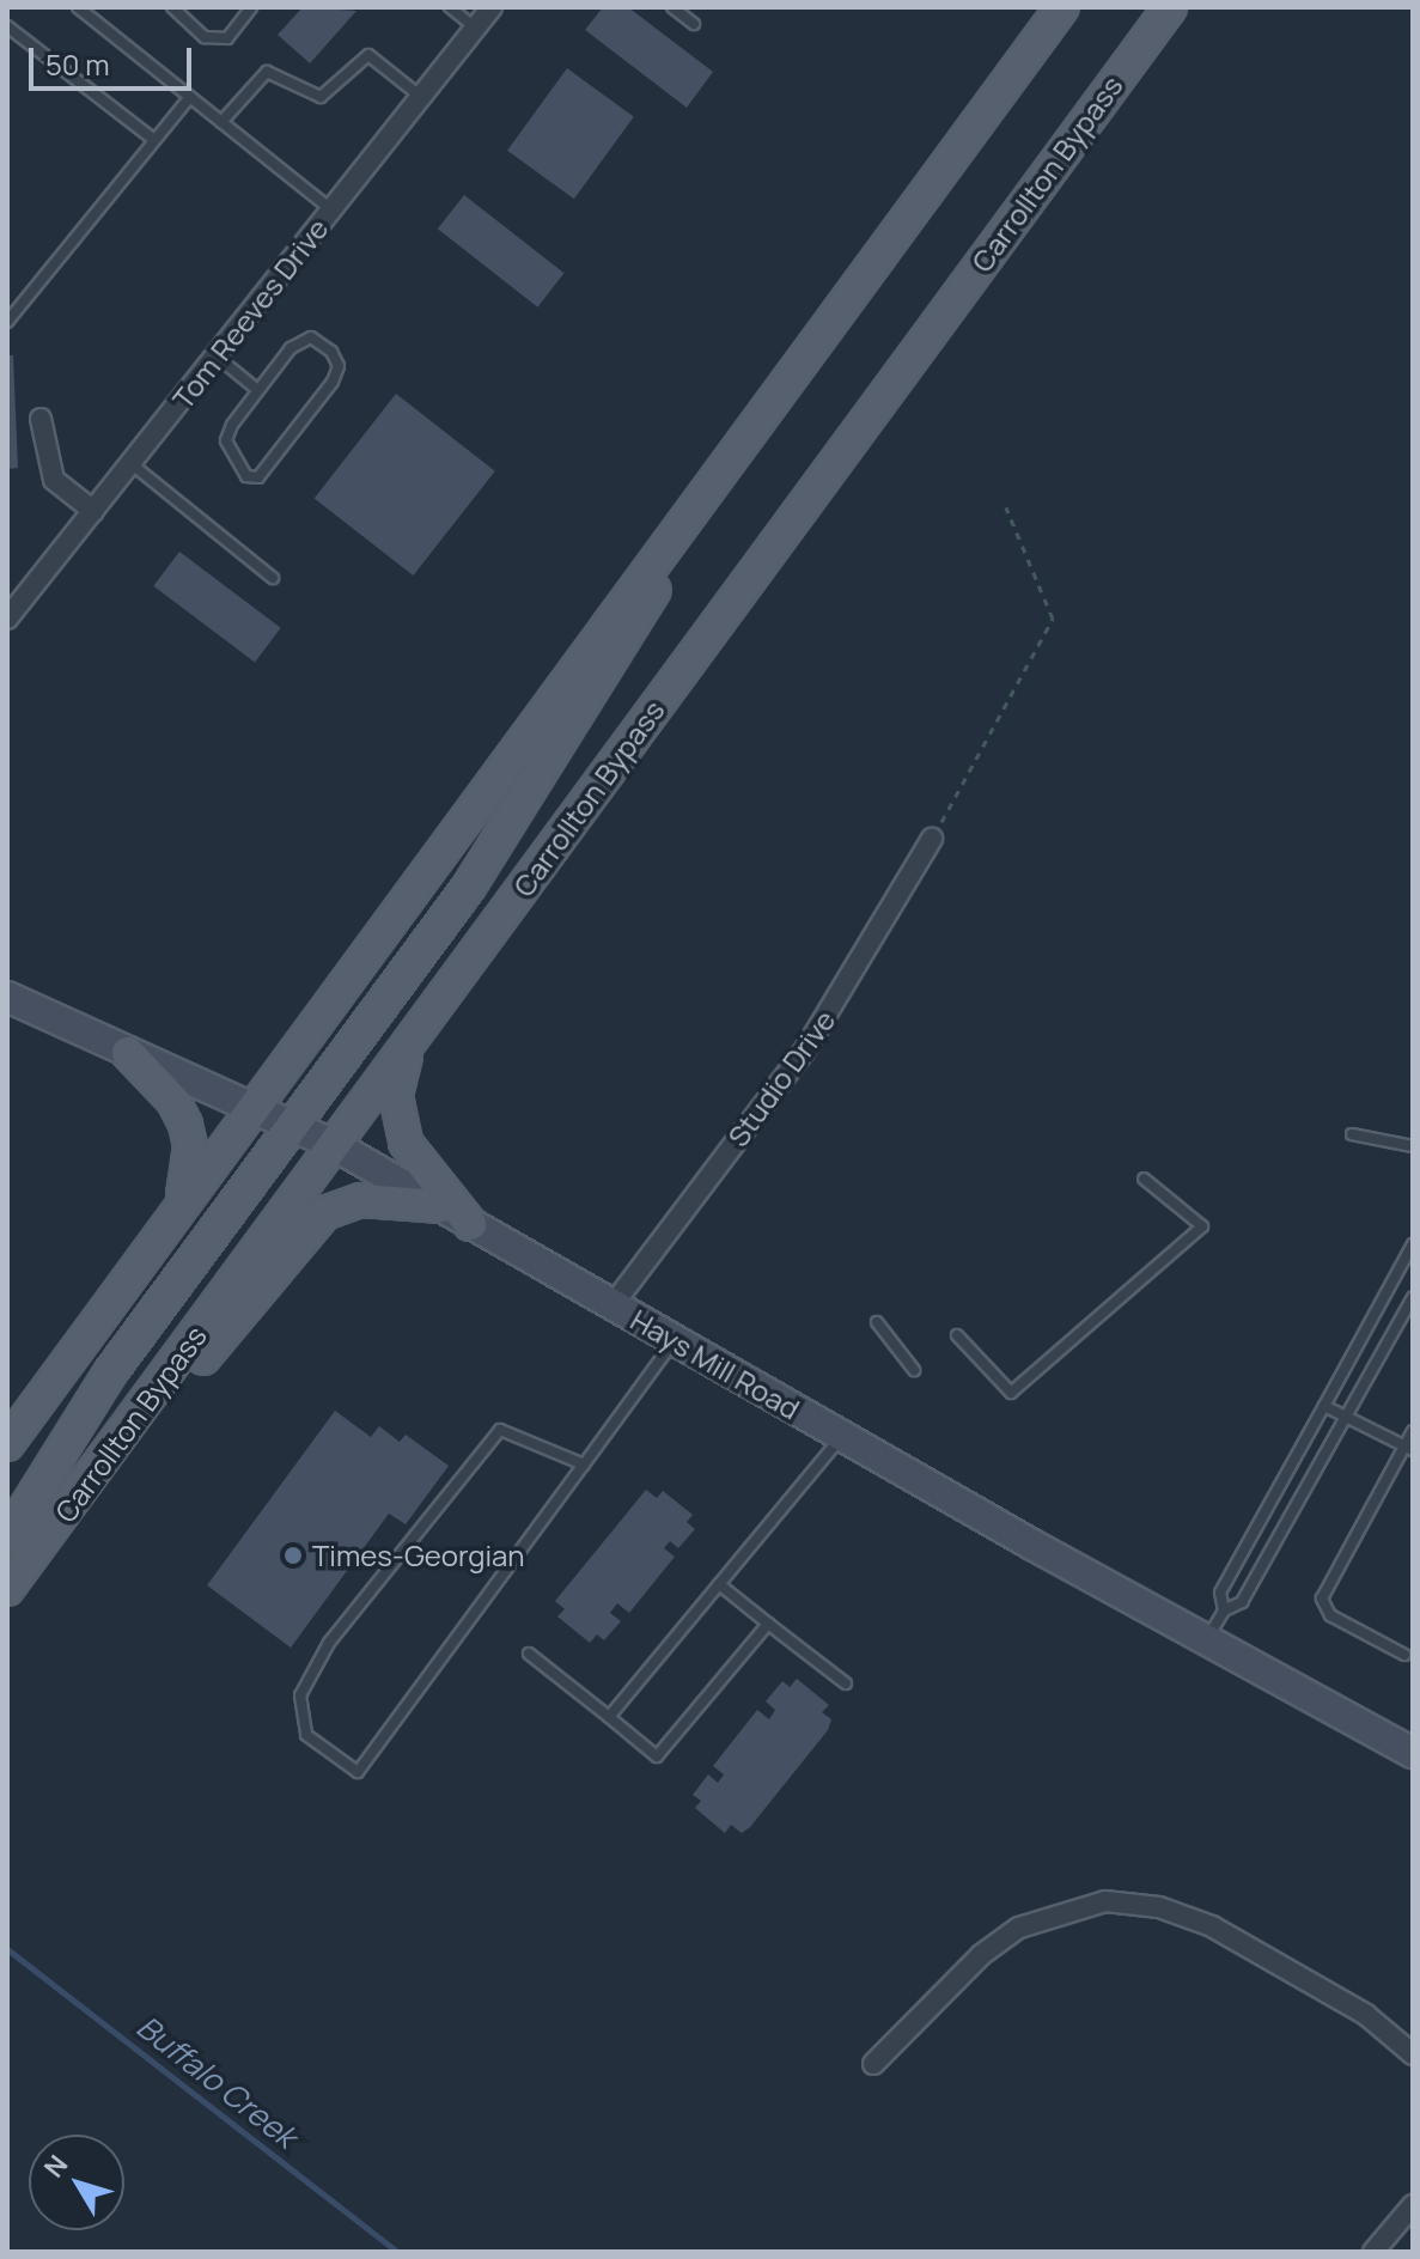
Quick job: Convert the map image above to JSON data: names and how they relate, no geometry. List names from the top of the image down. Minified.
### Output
{"streets":{"main road":["Carrollton Bypass"],"street":["Tom Reeves Drive","Studio Drive","Hays Mill Road"]},"crossings":[["Carrollton Bypass","Hays Mill Road"],["Studio Drive","Hays Mill Road"]],"water":["Buffalo Creek"],"places":["Times-Georgian"],"scale_bar":"50 m","north":"top left"}
